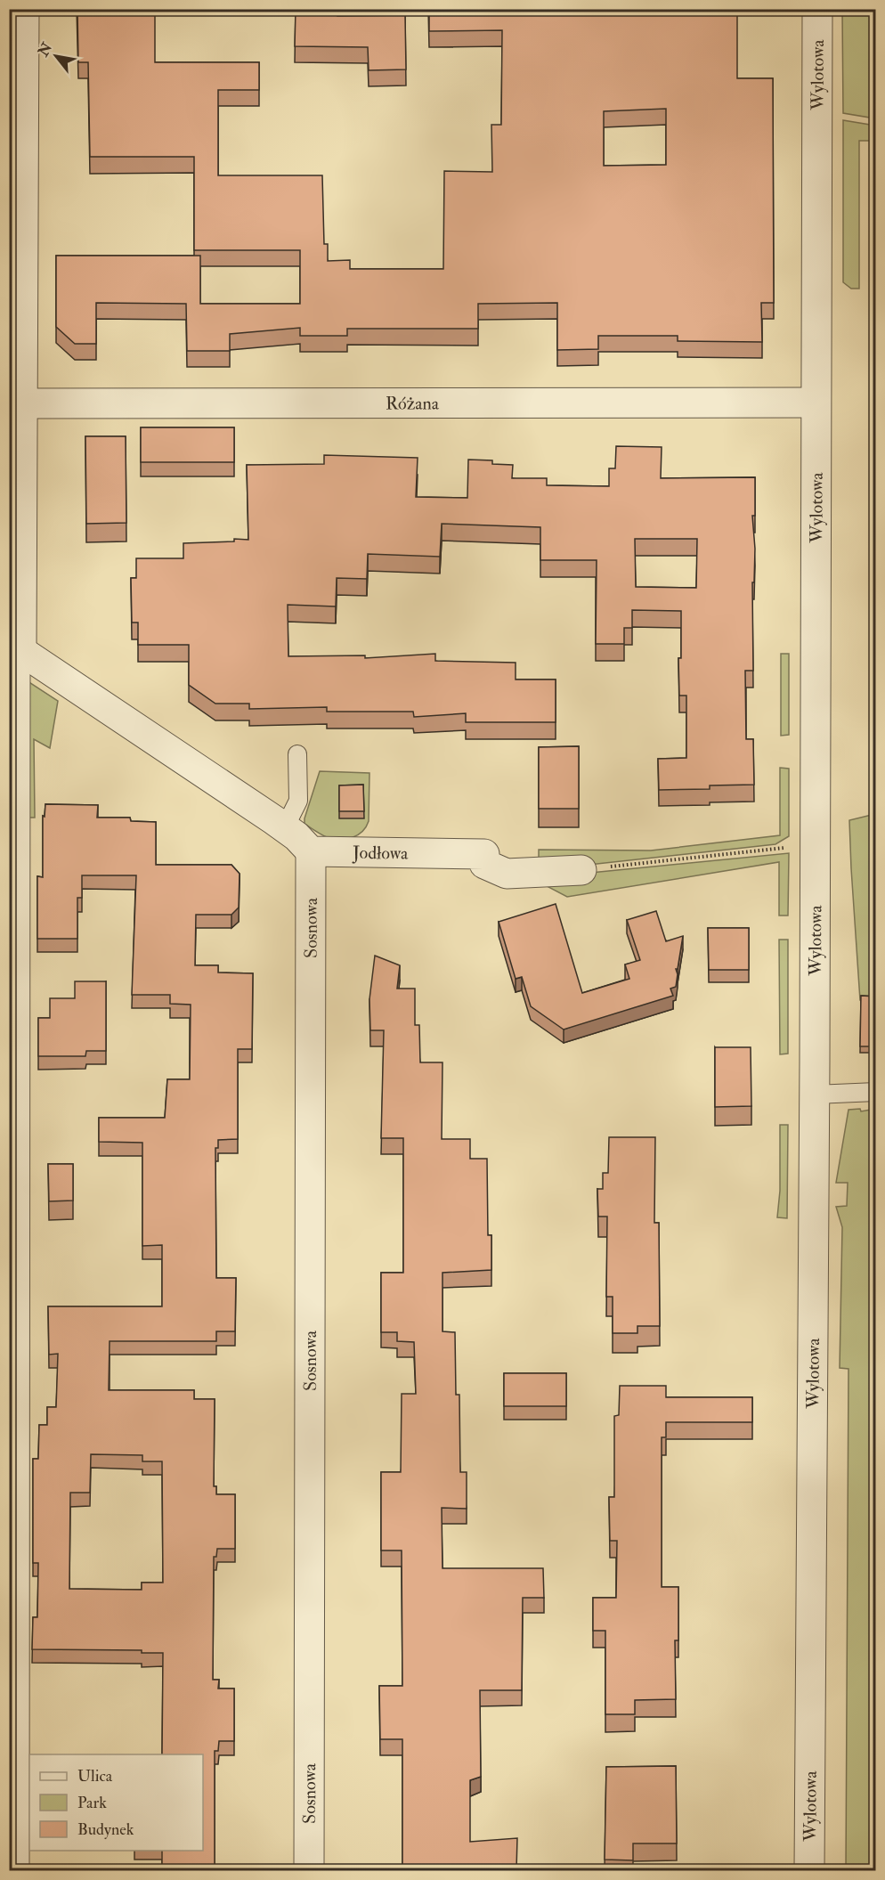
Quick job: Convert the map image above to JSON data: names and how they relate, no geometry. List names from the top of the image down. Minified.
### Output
{"streets":{"street":["Wylotowa","Różana","Jodłowa","Sosnowa"]},"crossings":[["Wylotowa","Różana"],["Jodłowa","Sosnowa"]],"legend":["Ulica","Park","Budynek"],"north":"top left"}
